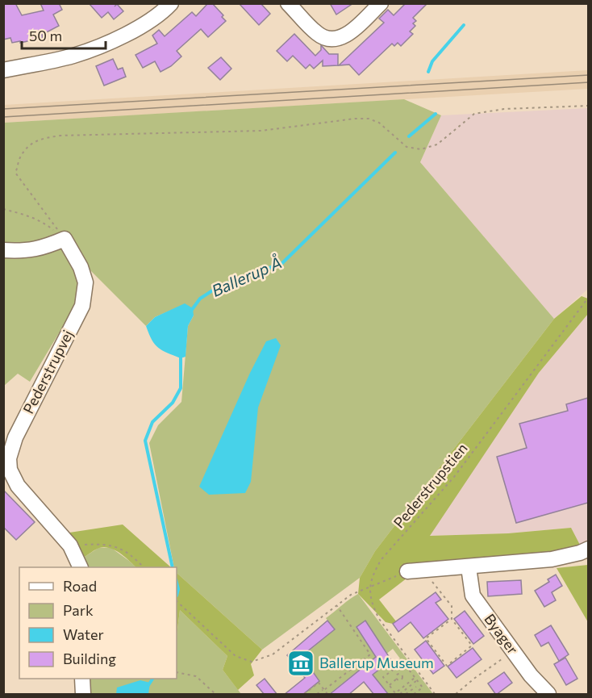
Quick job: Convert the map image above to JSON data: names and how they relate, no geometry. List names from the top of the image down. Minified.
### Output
{"streets":{"street":["Pederstrupvej","Byager"],"path":["Pederstrupstien"]},"water":["Ballerup Å"],"places":{"museum":["Ballerup Museum"]},"legend":["Road","Park","Water","Building"],"scale_bar":"50 m"}
